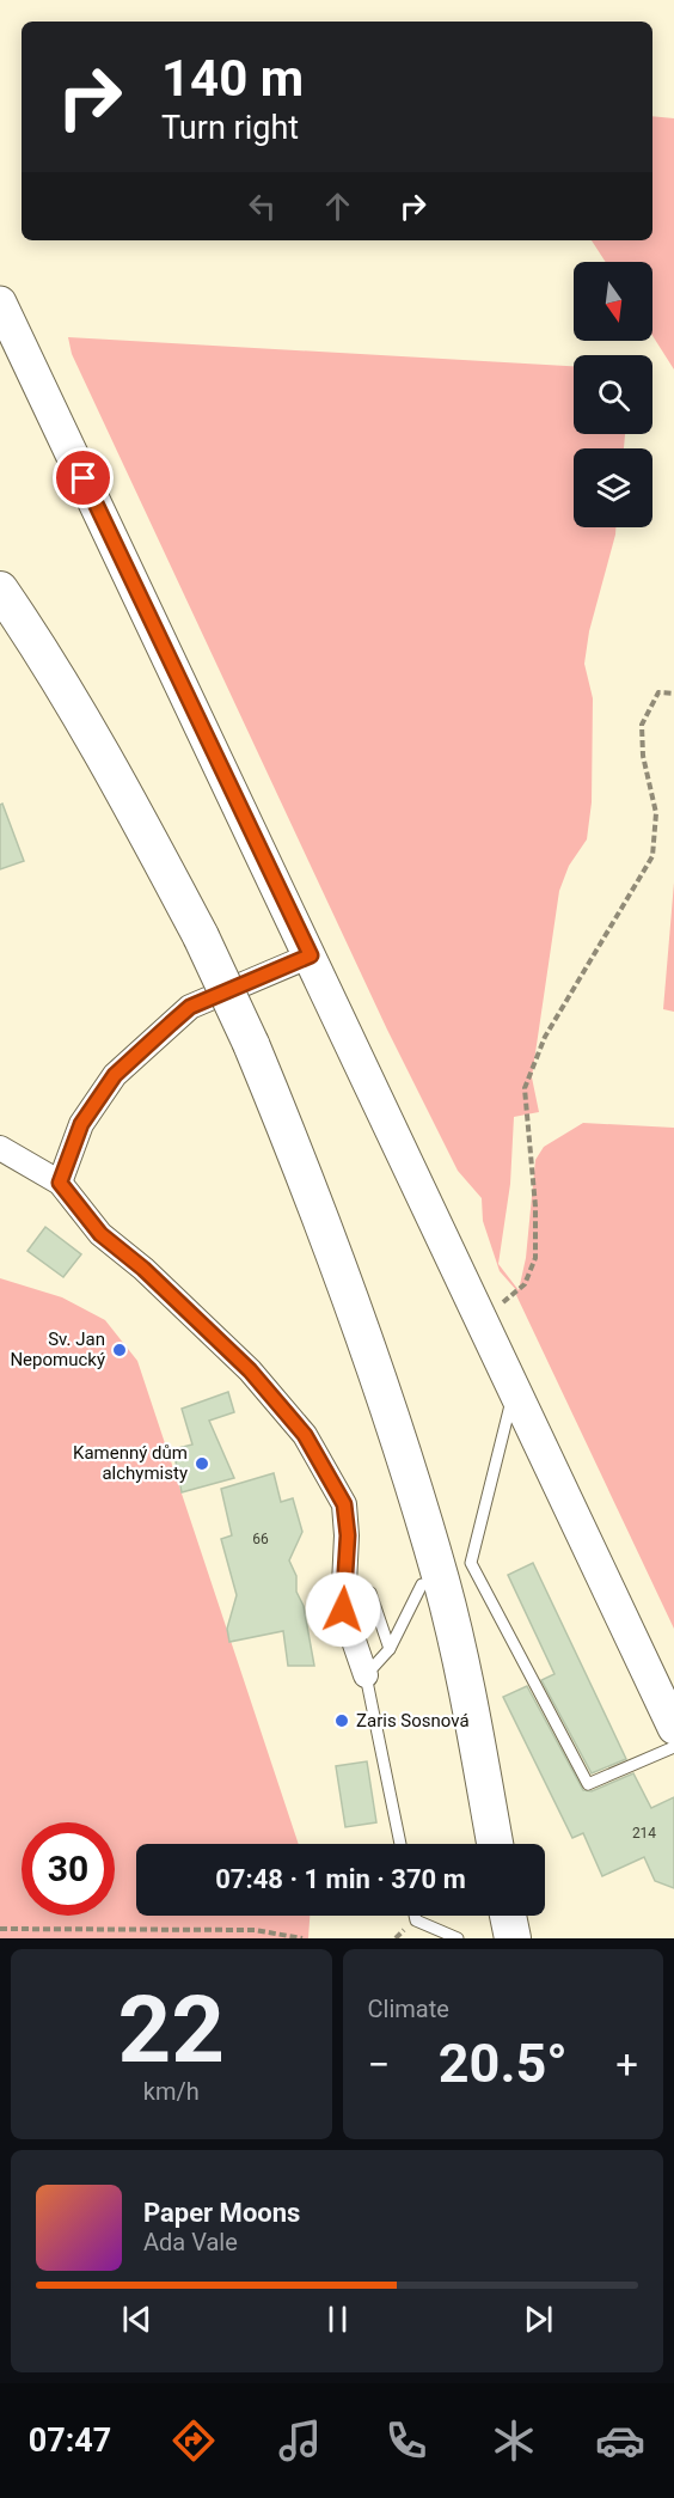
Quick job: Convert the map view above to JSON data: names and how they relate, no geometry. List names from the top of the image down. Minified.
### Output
{"places":["Sv. Jan Nepomucký","Kamenný dům alchymisty","Zaris Sosnová"],"house_numbers":["66","214"],"north":"bottom","page":{"turn":["140 m","Turn right"],"limit":"30","trip":"07:48 · 1 min · 370 m","tile":[["22","km/h"],"Climate"],"heat":["−","20.5°","+"],"song":["Paper Moons","Ada Vale"],"tabs":"07:47"}}
